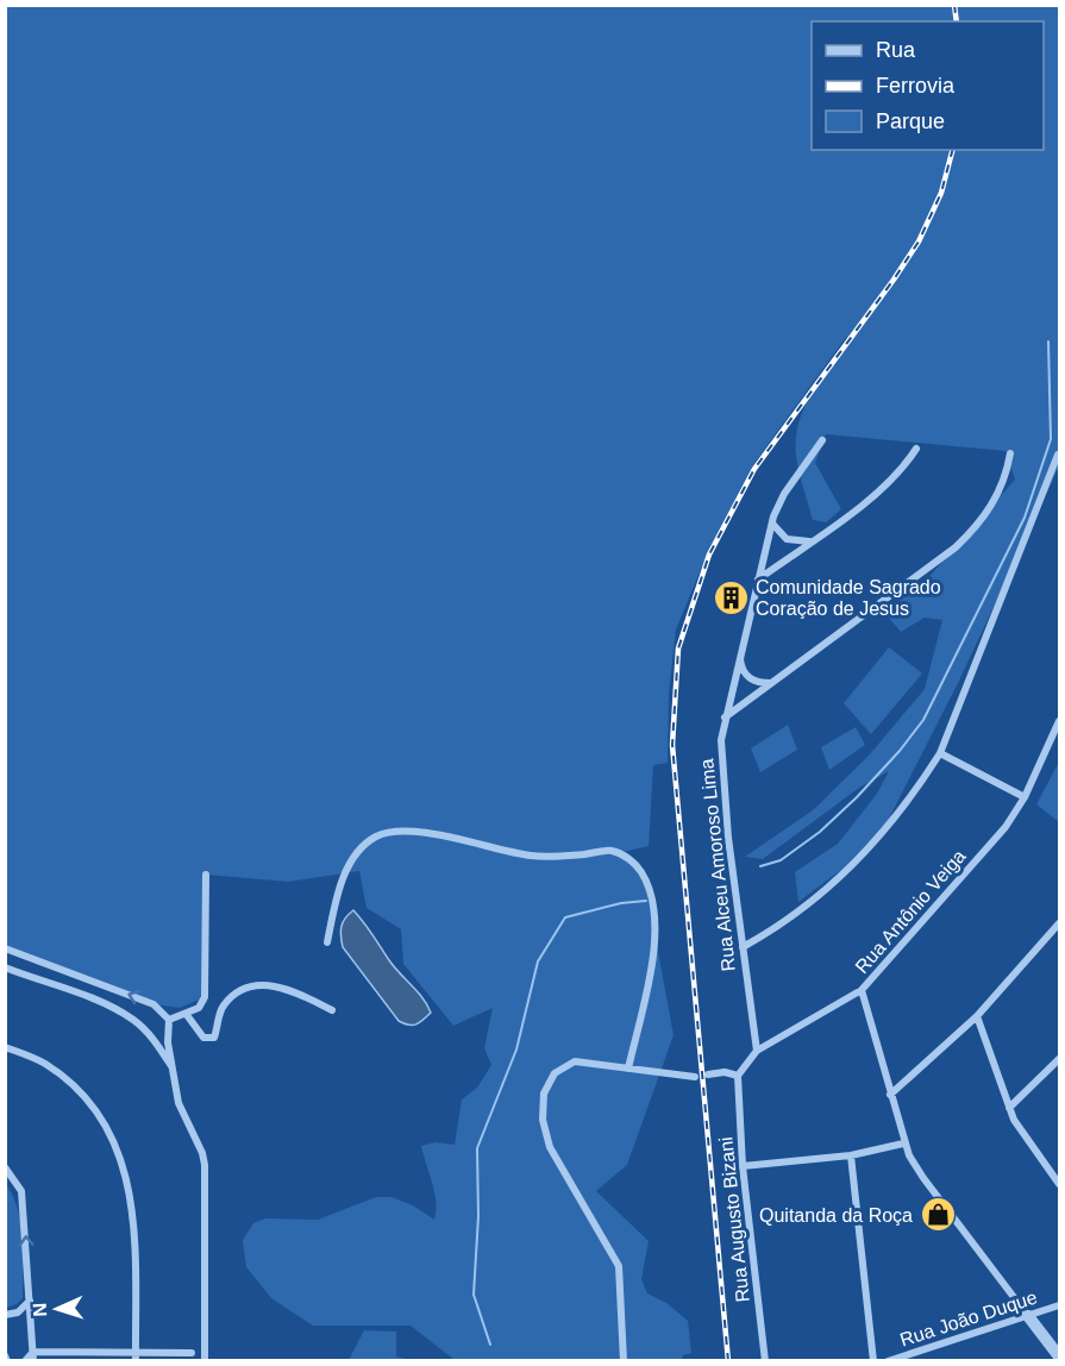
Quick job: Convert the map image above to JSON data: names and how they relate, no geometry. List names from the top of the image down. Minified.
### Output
{"streets":{"street":["Rua Alceu Amoroso Lima","Rua Antônio Veiga","Rua Augusto Bizani","Rua João Duque"]},"crossings":[["Rua Alceu Amoroso Lima","Rua Antônio Veiga"],["Rua Antônio Veiga","Rua Augusto Bizani"]],"places":{"building":["Comunidade Sagrado Coração de Jesus"],"shop":["Quitanda da Roça"]},"legend":["Rua","Ferrovia","Parque"],"north":"left"}
